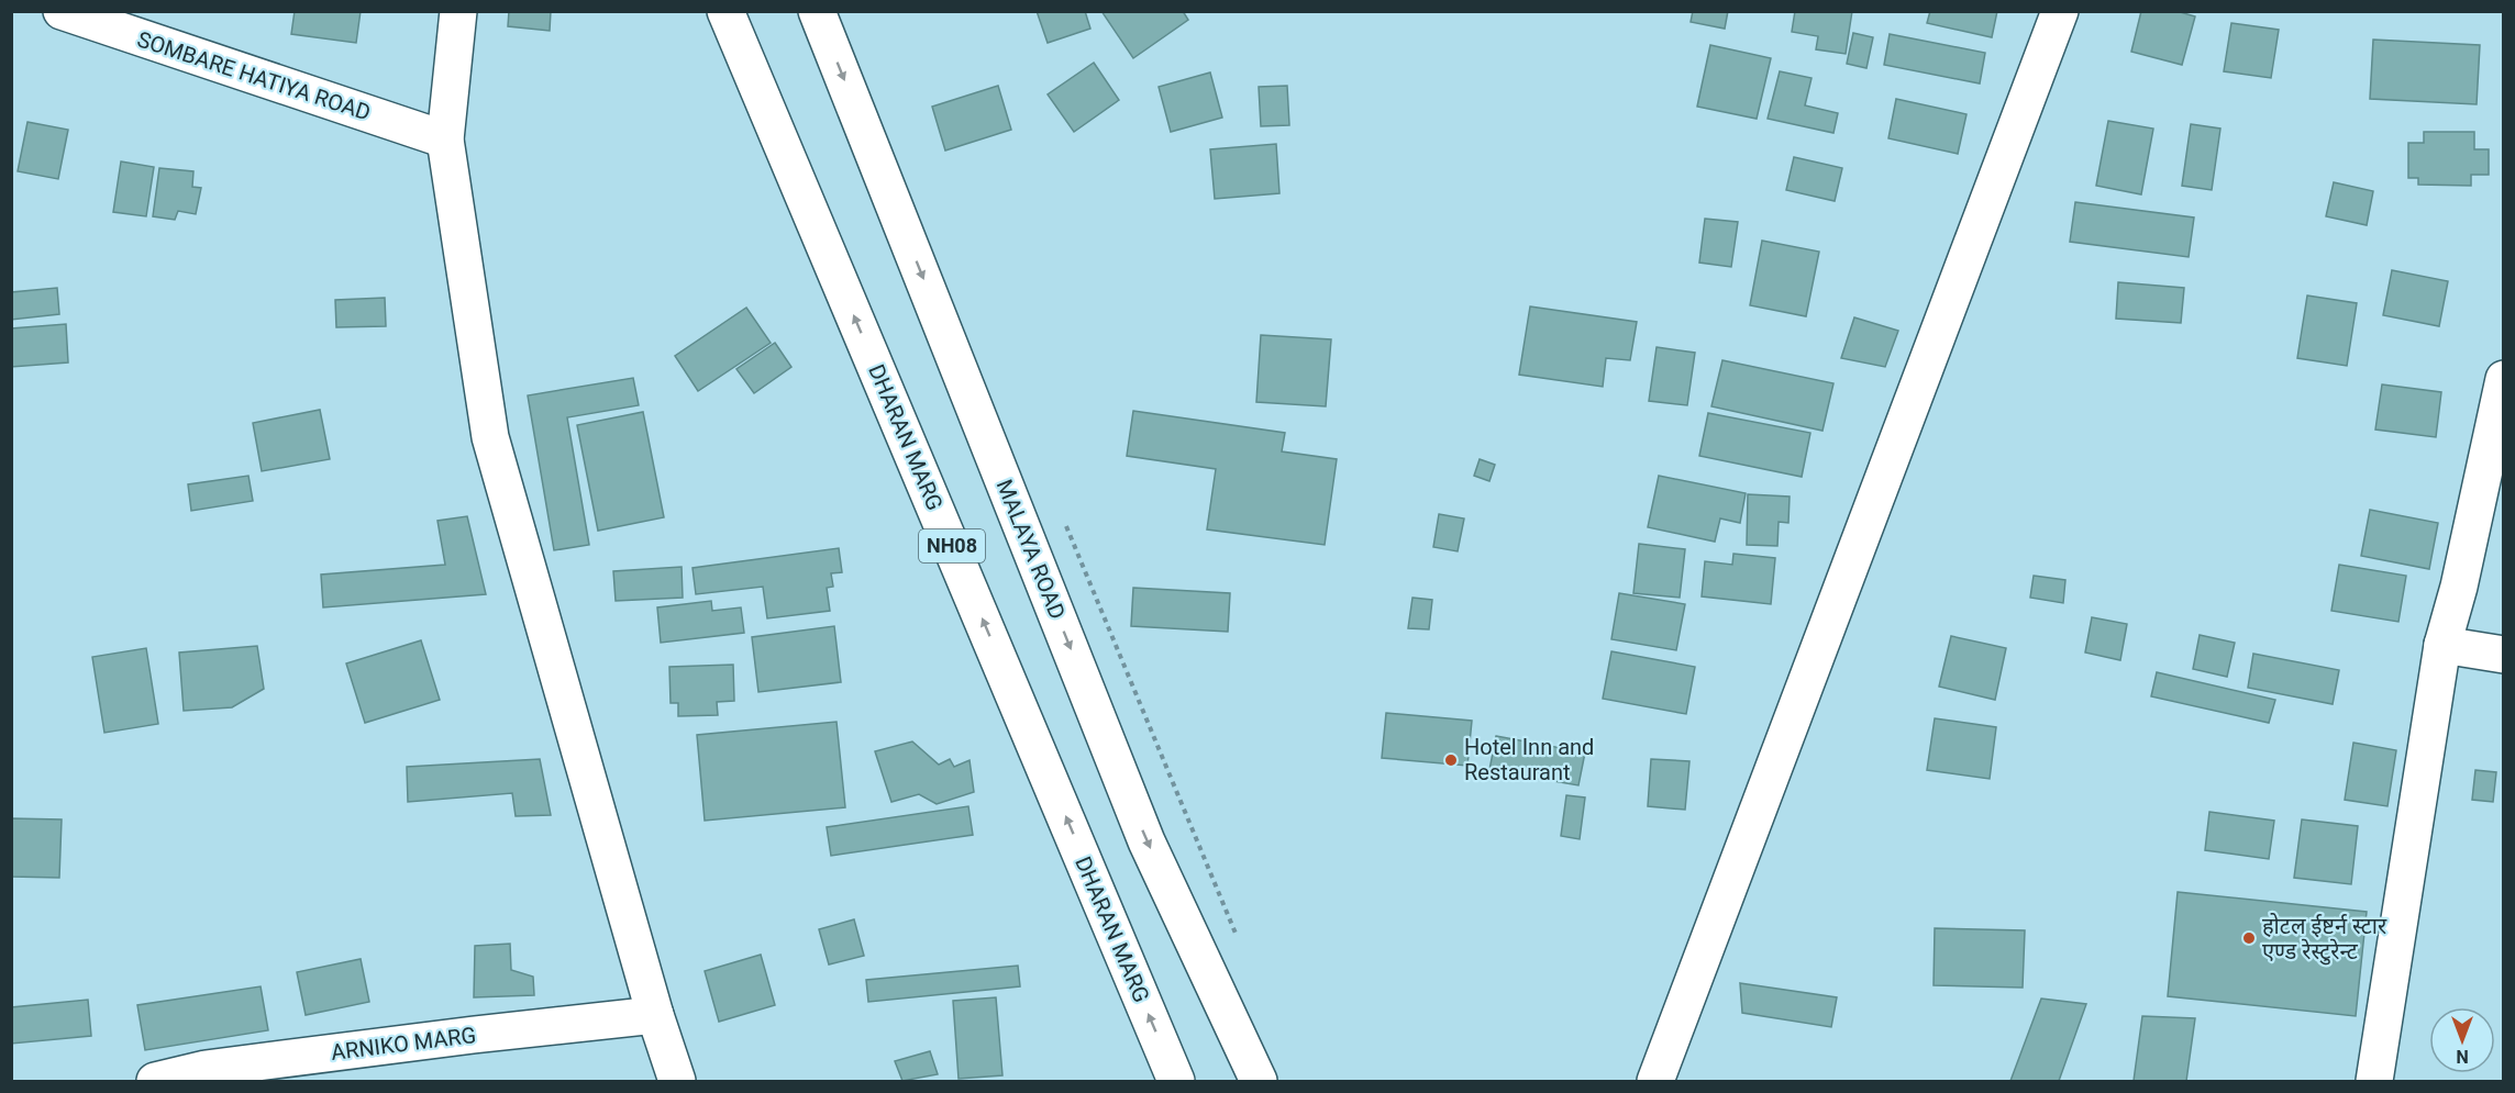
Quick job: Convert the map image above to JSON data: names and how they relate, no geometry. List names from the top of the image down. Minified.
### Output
{"streets":{"main road":["SOMBARE HATIYA ROAD","DHARAN MARG","NH08","MALAYA ROAD","ARNIKO MARG"]},"one_way":["DHARAN MARG","MALAYA ROAD"],"places":["Hotel Inn and Restaurant","होटल ईष्टर्न स्टार एण्ड रेस्टुरेन्ट"],"north":"bottom"}
